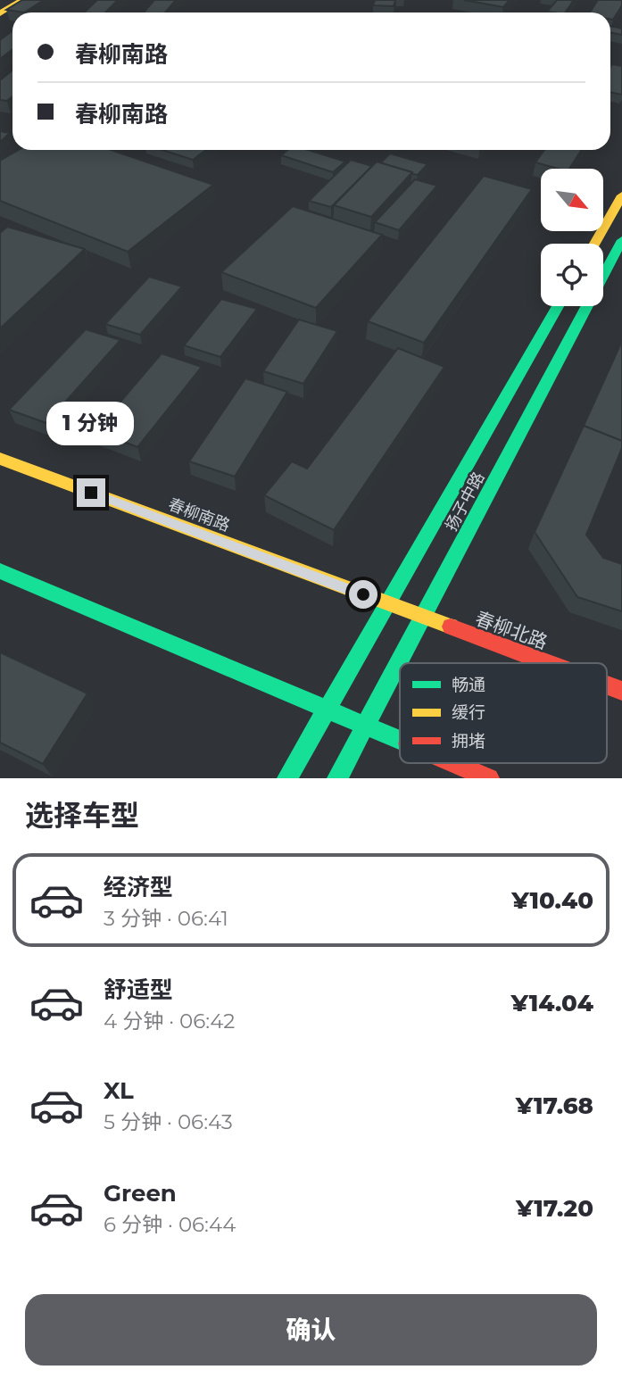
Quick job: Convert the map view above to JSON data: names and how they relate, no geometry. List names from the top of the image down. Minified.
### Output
{"streets":{"main road":["扬子中路","春柳南路","春柳北路"]},"crossings":[["扬子中路","春柳南路"],["扬子中路","春柳北路"],["春柳南路","春柳北路"]],"legend":["畅通","缓行","拥堵"],"north":"bottom right","page":{"banner":["春柳南路","春柳南路"],"bubble":"1 分钟","heading":"选择车型","list":[{"name":"经济型","note":"3 分钟 · 06:41","value":"¥10.40"},{"name":"舒适型","note":"4 分钟 · 06:42","value":"¥14.04"},{"name":"XL","note":"5 分钟 · 06:43","value":"¥17.68"},{"name":"Green","note":"6 分钟 · 06:44","value":"¥17.20"}],"buttons":"确认"}}
